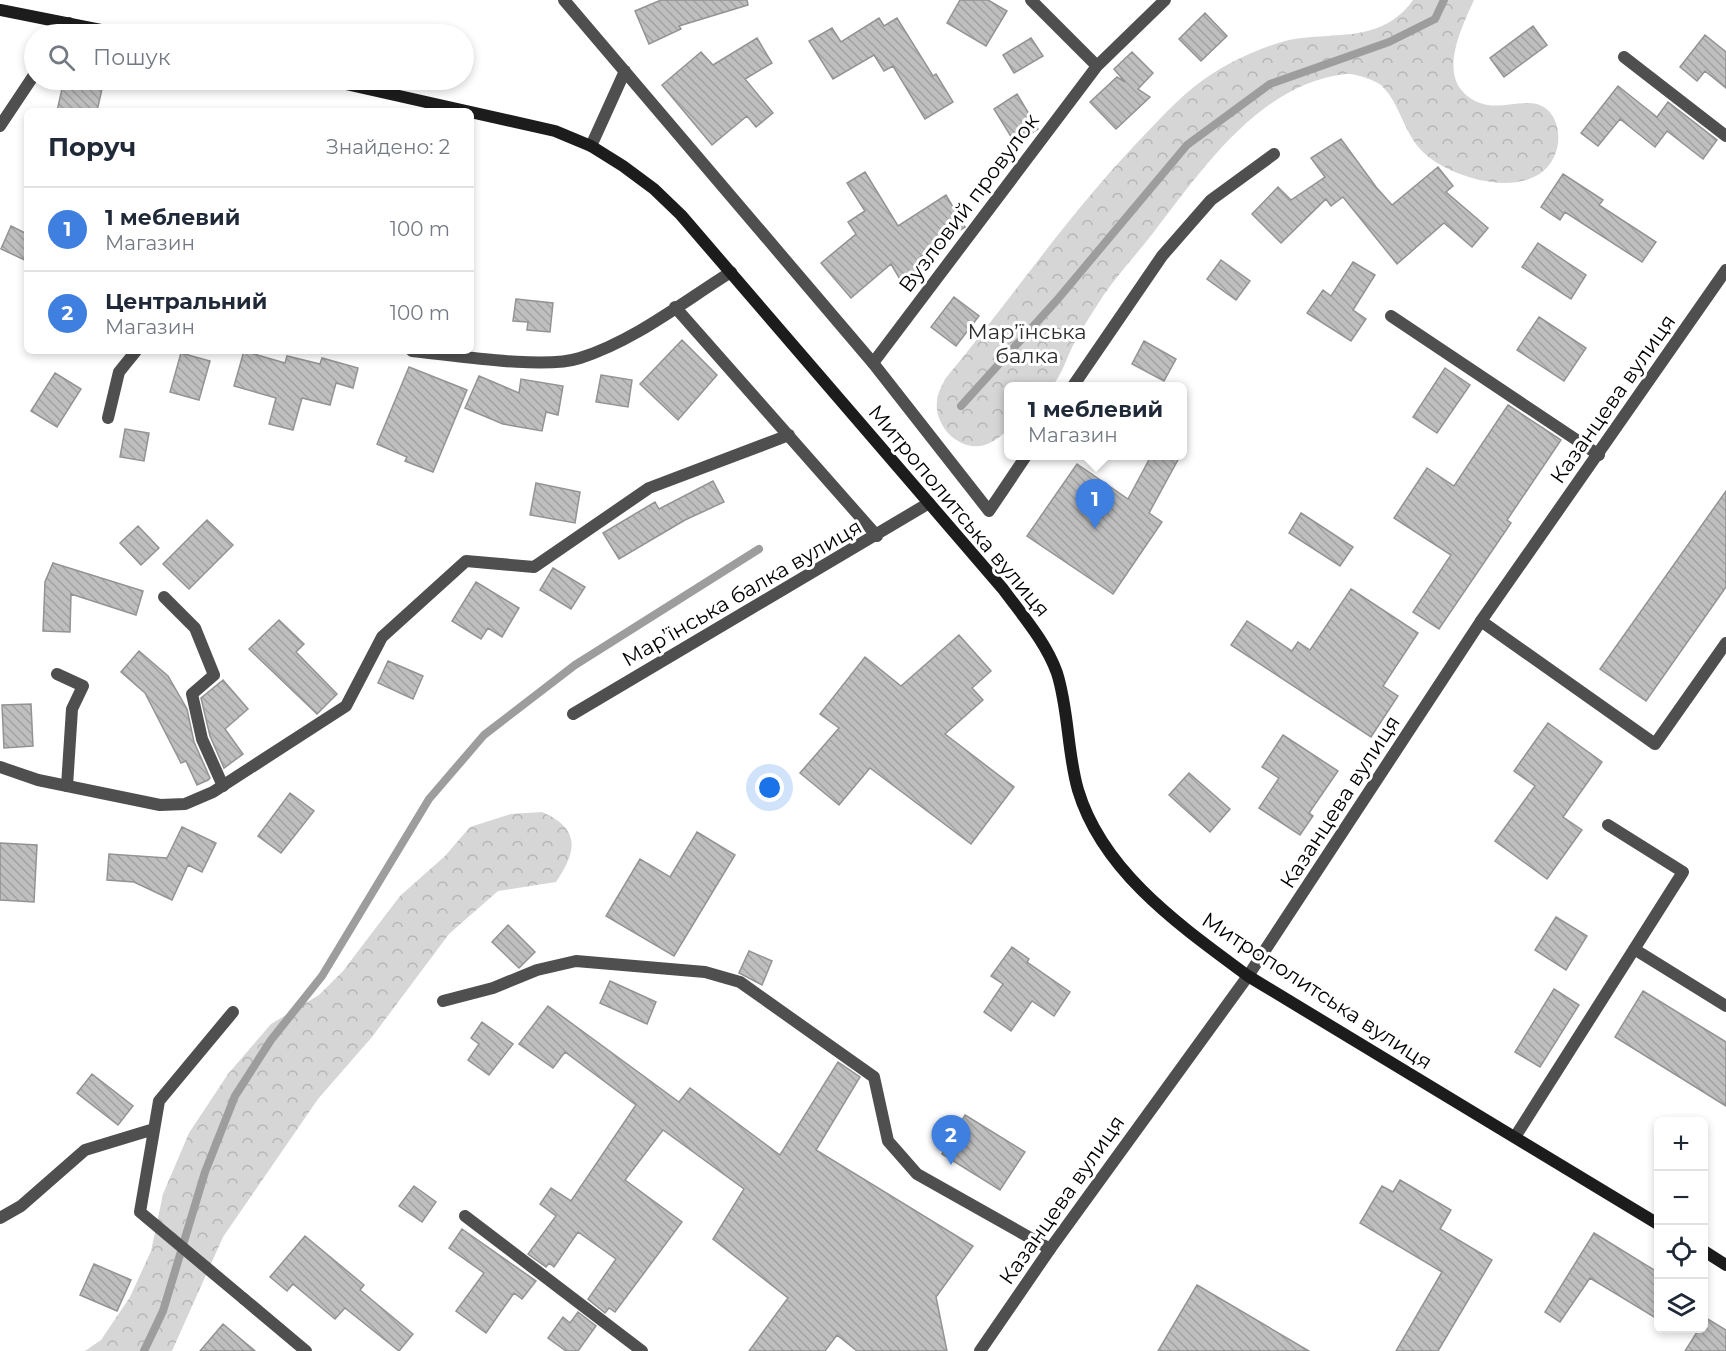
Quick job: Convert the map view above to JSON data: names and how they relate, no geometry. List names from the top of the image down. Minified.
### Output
{"streets":{"main road":["Митрополитська вулиця"],"street":["Вузловий провулок","Казанцева вулиця","Мар’їнська балка вулиця"]},"crossings":[["Казанцева вулиця","Митрополитська вулиця"],["Митрополитська вулиця","Мар’їнська балка вулиця"]],"parks":["Мар’їнська балка"],"page":{"search":"Пошук","heading":["Поруч","Знайдено: 2"],"list":[{"mark":"1","name":"1 меблевий","note":"Магазин","value":"100 m"},{"mark":"2","name":"Центральний","note":"Магазин","value":"100 m"}],"popup":["1 меблевий","Магазин"],"pins":["1","2"],"map_buttons":["+","−"]}}
